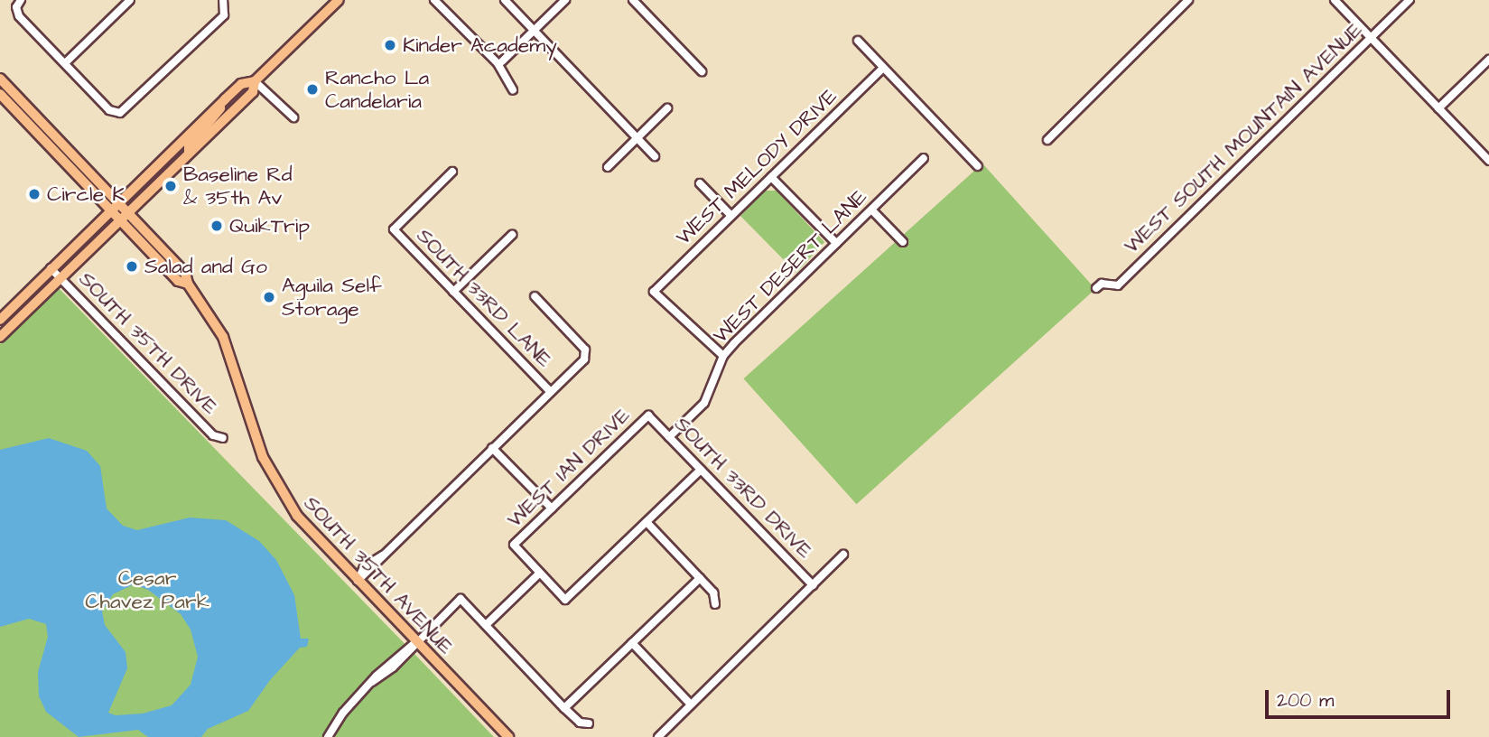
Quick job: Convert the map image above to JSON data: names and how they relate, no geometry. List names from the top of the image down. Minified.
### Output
{"streets":{"main road":["SOUTH 35TH AVENUE"],"street":["WEST SOUTH MOUNTAIN AVENUE","WEST MELODY DRIVE","WEST DESERT LANE","SOUTH 33RD LANE","SOUTH 35TH DRIVE","WEST IAN DRIVE","SOUTH 33RD DRIVE"]},"crossings":[["WEST MELODY DRIVE","WEST DESERT LANE"],["WEST DESERT LANE","SOUTH 33RD DRIVE"],["WEST IAN DRIVE","SOUTH 33RD DRIVE"]],"parks":["Cesar Chavez Park"],"places":["Kinder Academy","Rancho La Candelaria","Baseline Rd & 35th Av","Circle K","QuikTrip","Salad and Go","Aguila Self Storage"],"scale_bar":"200 m"}
